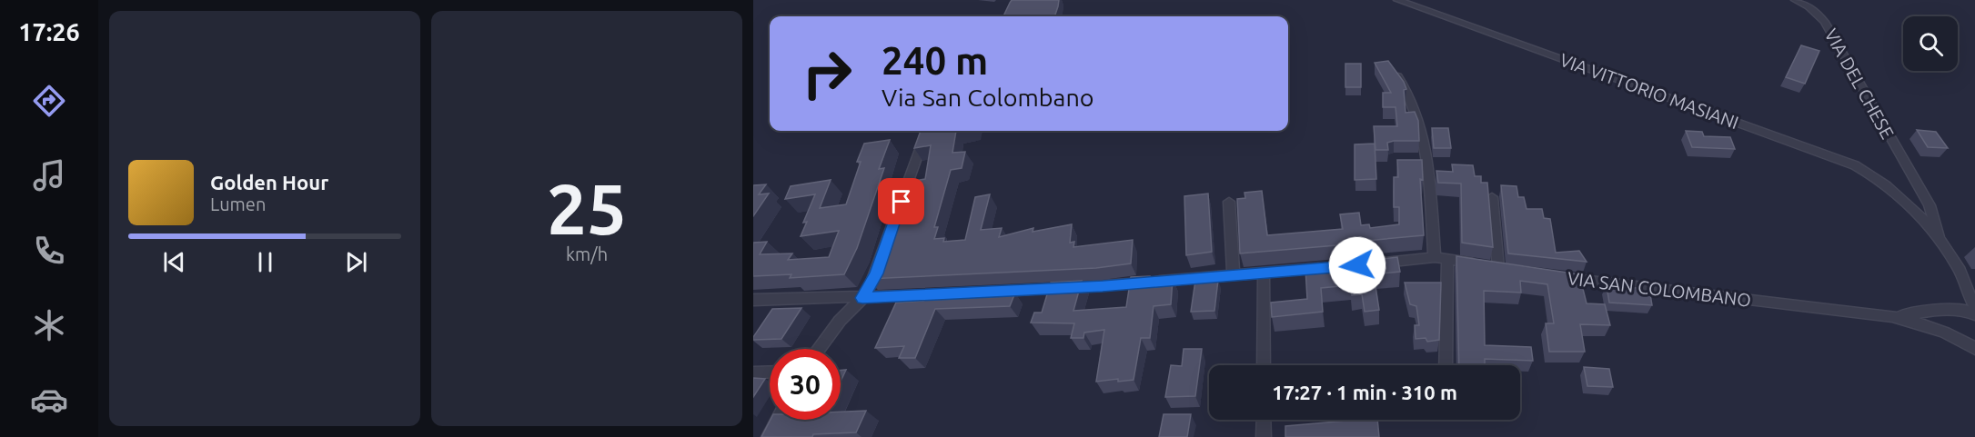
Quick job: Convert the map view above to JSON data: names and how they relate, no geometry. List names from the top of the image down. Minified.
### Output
{"streets":{"street":["VIA DEL CHESE","VIA VITTORIO MASIANI","VIA SAN COLOMBANO"]},"crossings":[["VIA DEL CHESE","VIA VITTORIO MASIANI"],["VIA DEL CHESE","VIA SAN COLOMBANO"]],"page":{"tabs":"17:26","tile":["25","km/h"],"turn":["240 m","Via San Colombano"],"song":["Golden Hour","Lumen"],"limit":"30","trip":"17:27 · 1 min · 310 m"}}
